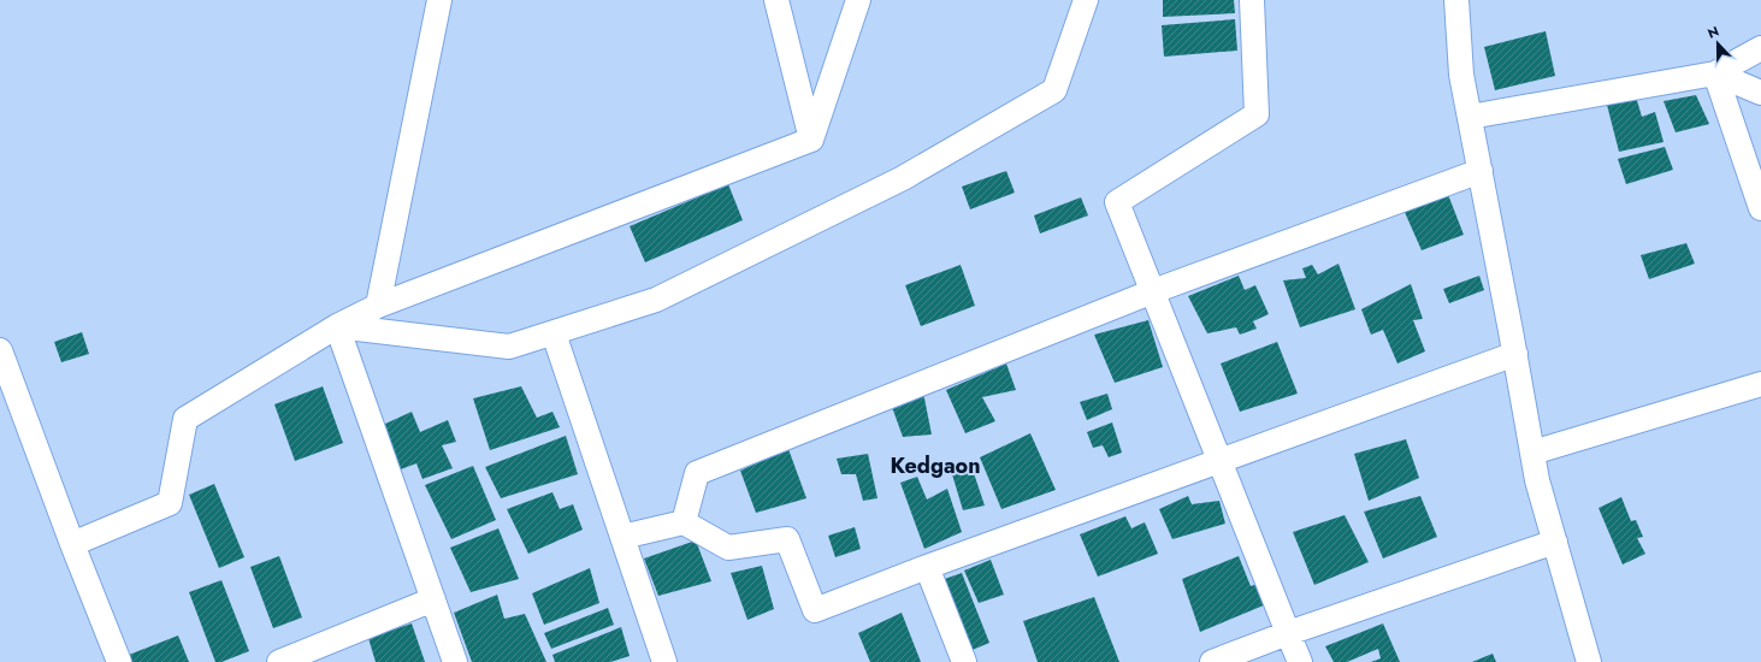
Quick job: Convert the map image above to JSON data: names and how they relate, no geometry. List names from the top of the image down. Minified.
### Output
{"districts":["Kedgaon"],"north":"top"}
